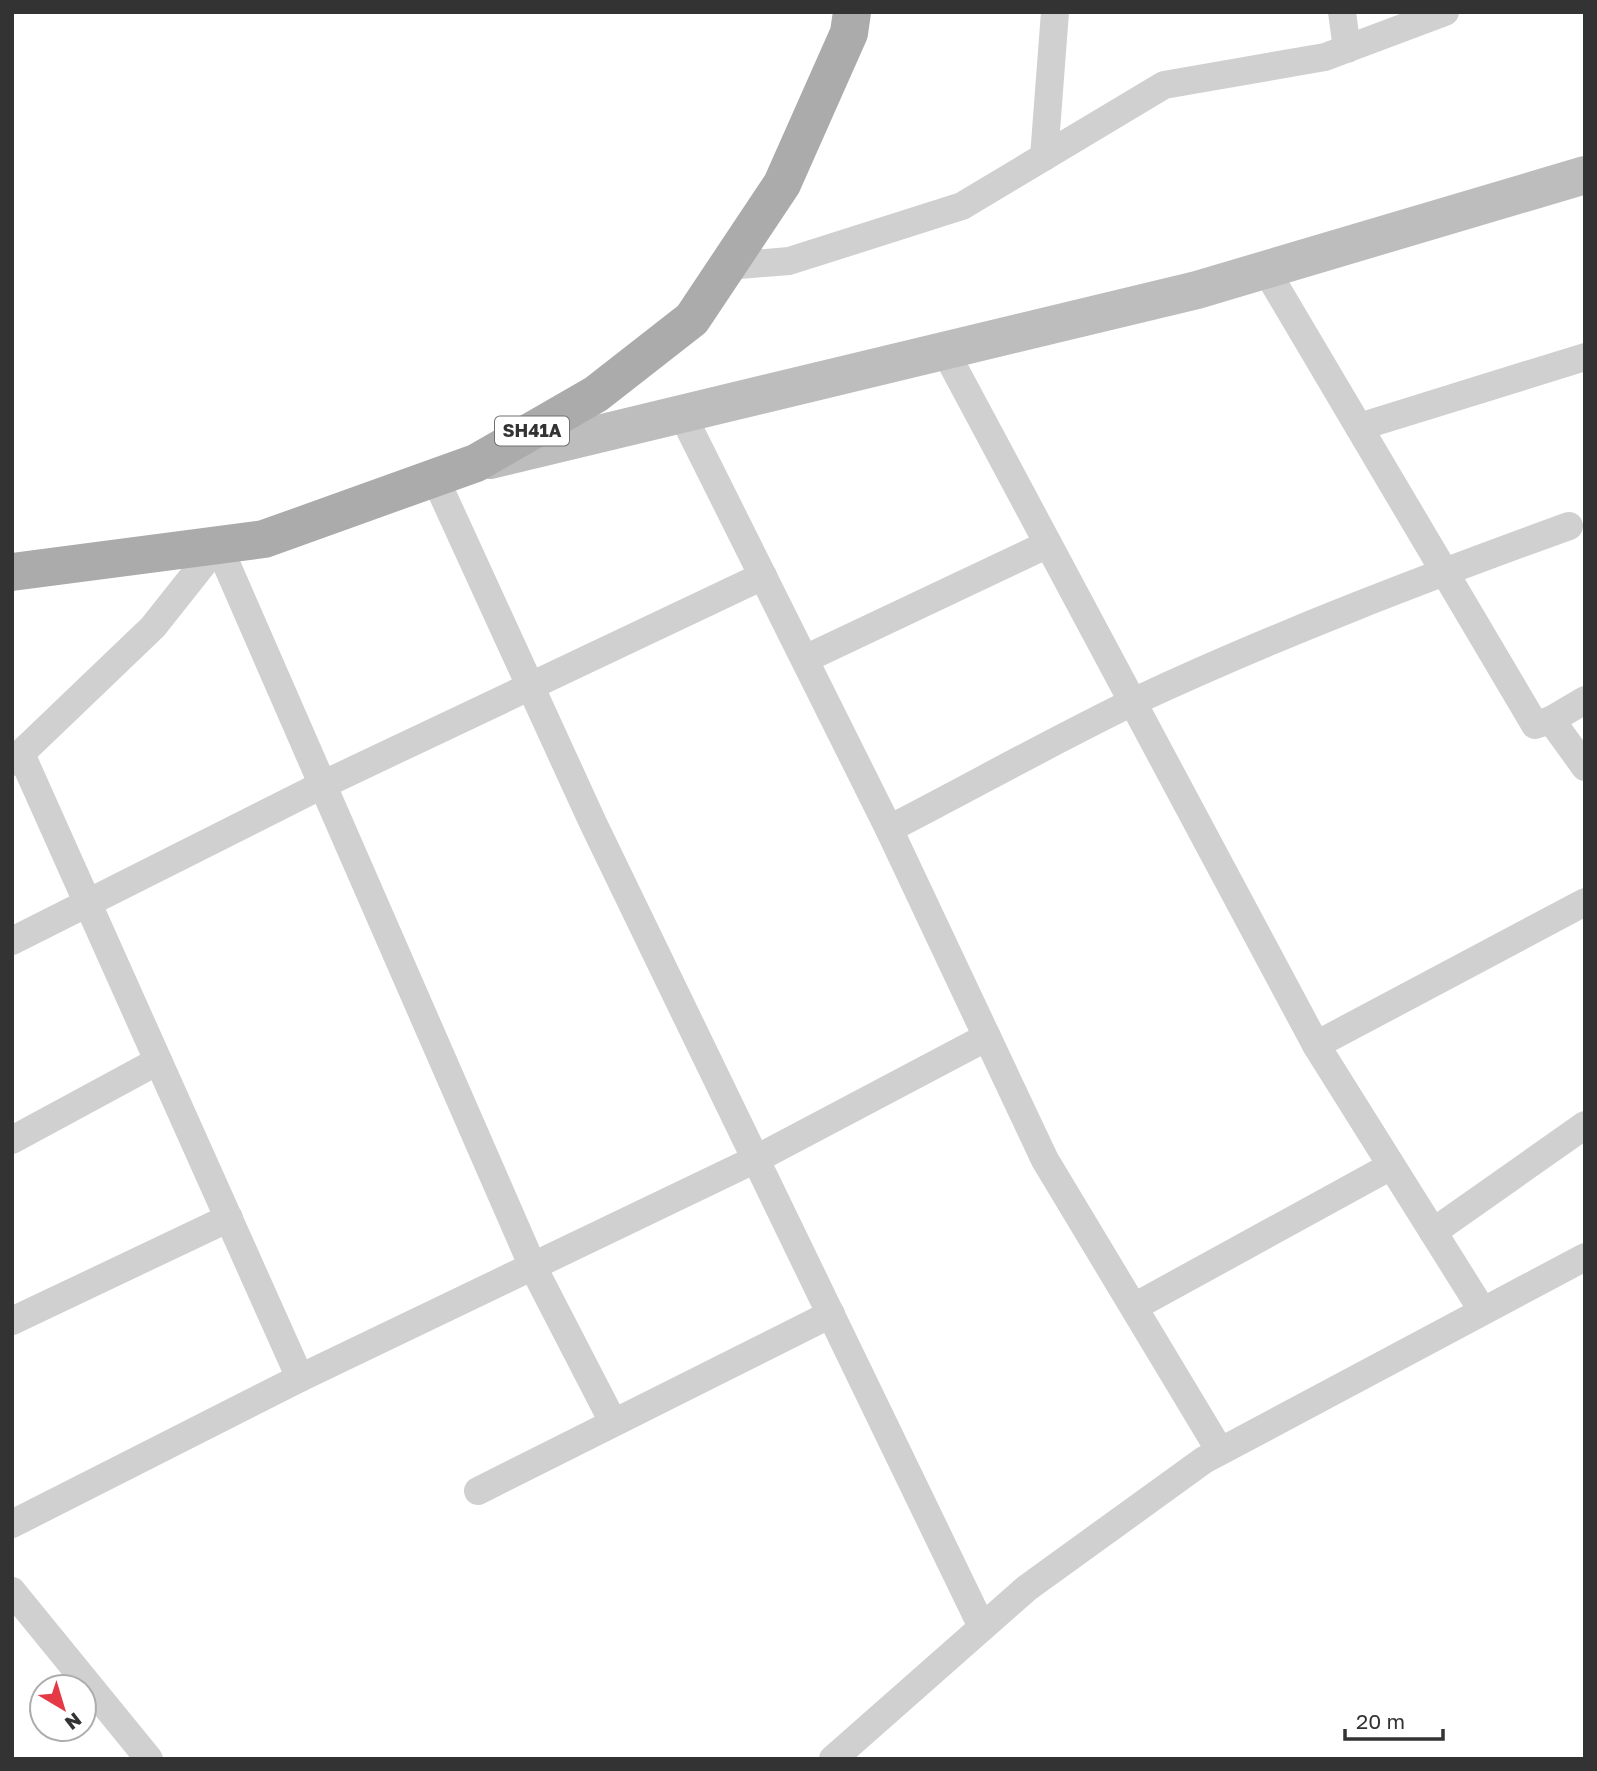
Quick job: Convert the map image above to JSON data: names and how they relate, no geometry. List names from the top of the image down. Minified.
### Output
{"streets":{"main road":["SH41A"]},"scale_bar":"20 m","north":"bottom right"}
